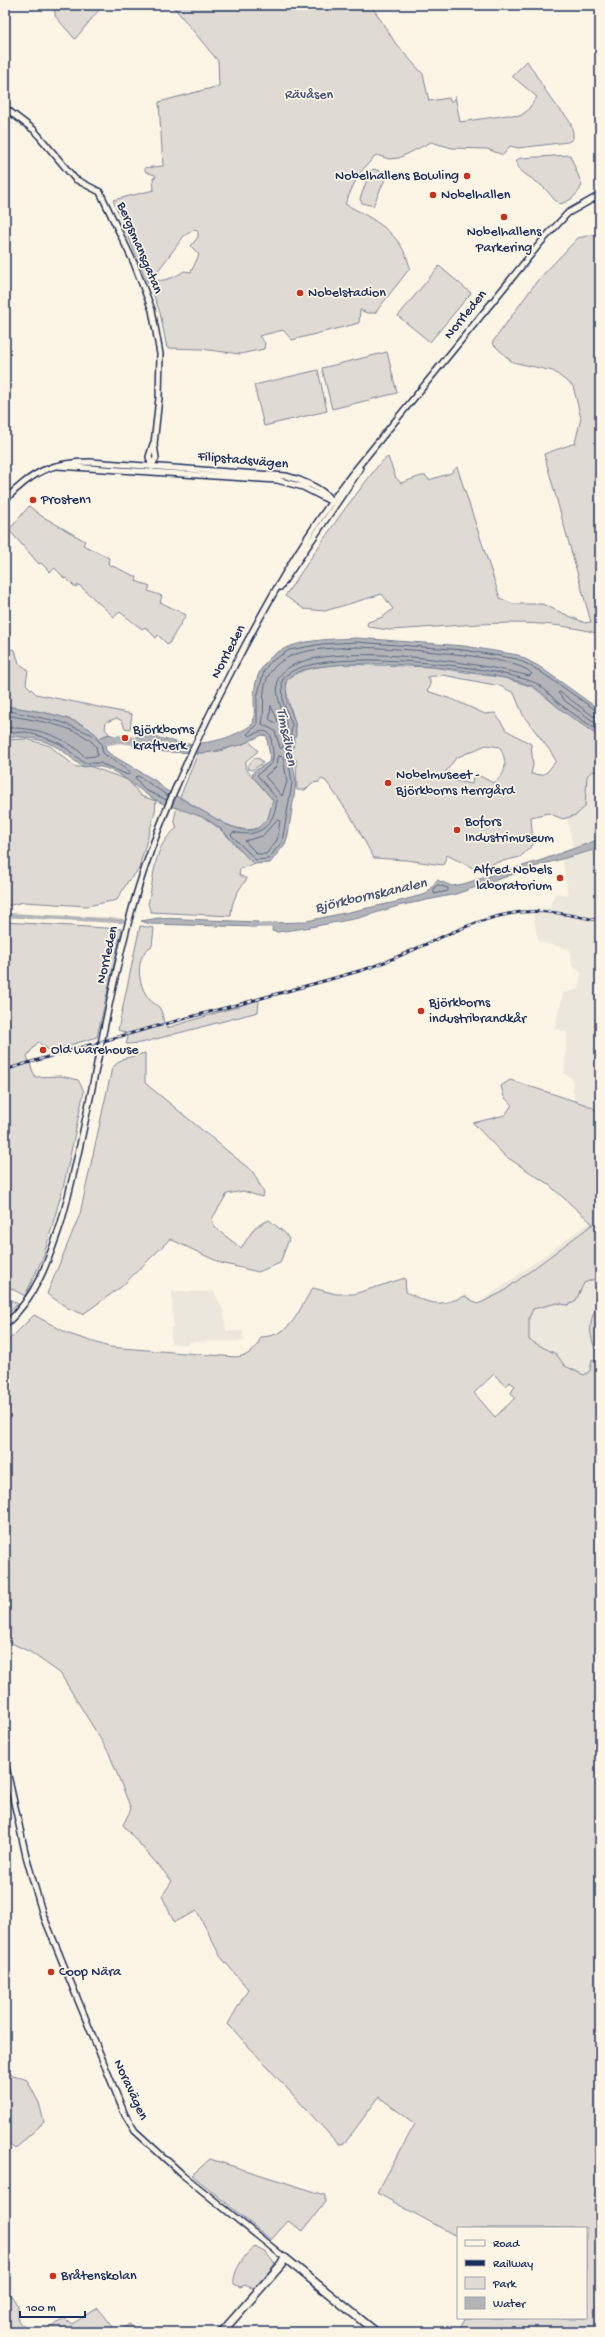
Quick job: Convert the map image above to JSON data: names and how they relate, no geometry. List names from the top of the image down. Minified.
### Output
{"streets":{"main road":["Noravägen"],"street":["Bergsmansgatan","Norrleden","Filipstadsvägen"]},"crossings":[["Bergsmansgatan","Filipstadsvägen"],["Norrleden","Filipstadsvägen"]],"water":["Timsälven","Björkbornskanalen"],"parks":["Rävåsen"],"places":["Nobelhallens Bowling","Nobelhallen","Nobelhallens Parkering","Nobelstadion","Prosten1","Björkborns kraftverk","Nobelmuseet - Björkborns Herrgård","Bofors Industrimuseum","Alfred Nobels laboratorium","Björkborns industribrandkår","Old warehouse","Coop Nära","Bråtenskolan"],"legend":["Road","Railway","Park","Water"],"scale_bar":"100 m"}
